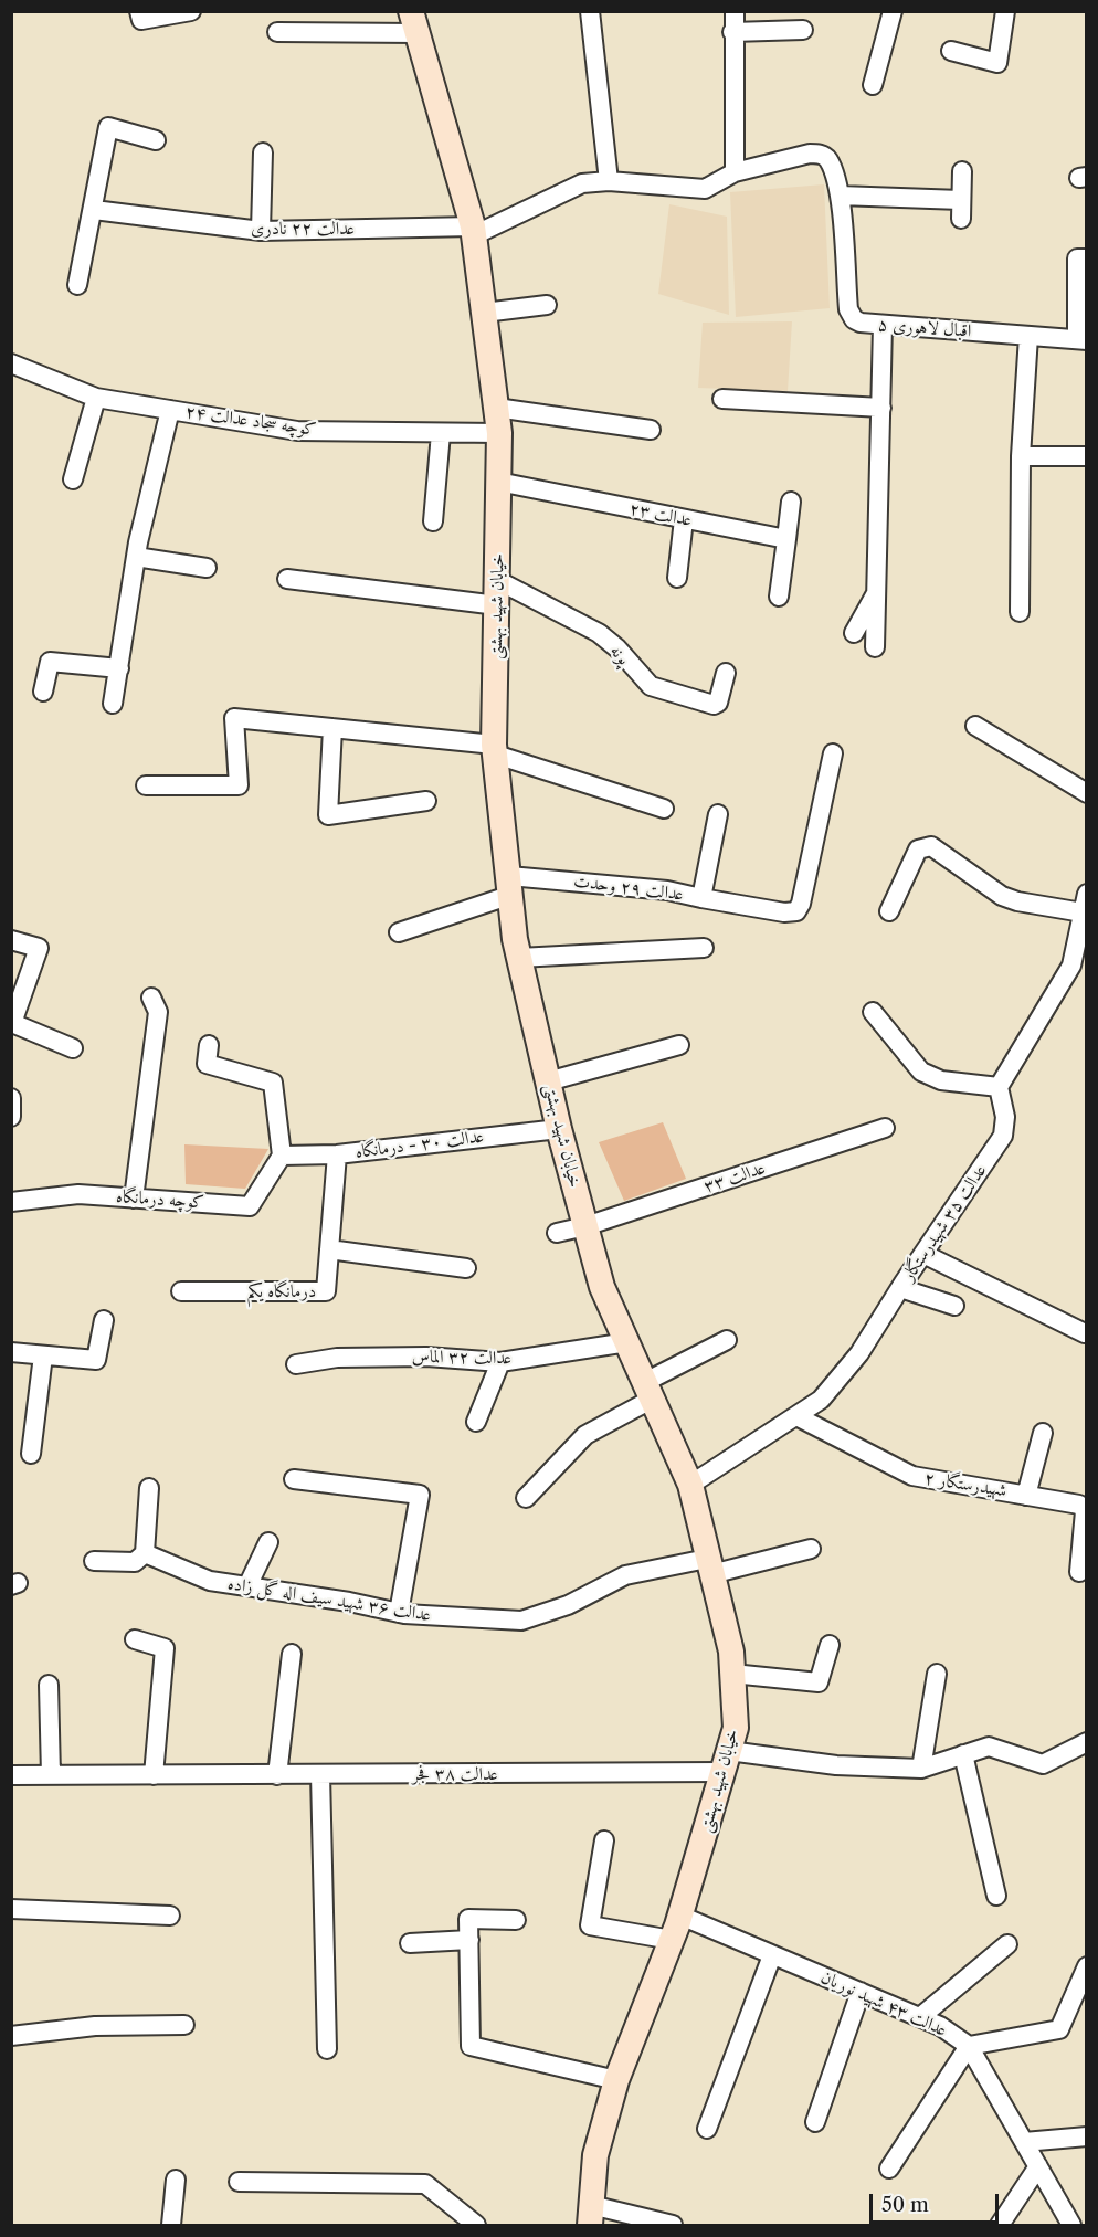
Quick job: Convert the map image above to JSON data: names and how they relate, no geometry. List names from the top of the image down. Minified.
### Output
{"streets":{"main road":["خیابان شهید بهشتی"],"street":["عدالت ۲۲ نادری","اقبال لاهوری ۵","کوچه سجاد عدالت ۲۴","عدالت ۲۳","پونه","عدالت ۲۹ وحدت","عدالت ۳۰ - درمانگاه","عدالت ۳۳","کوچه درمانگاه","عدالت ۳۵ شهیدرستگار","درمانگاه یکم","عدالت ۳۲ الماس","شهیدرستگار ۲","عدالت ۳۶ شهید سیف اله گل زاده","عدالت ۳۸ فجر","عدالت ۴۳ شهید نوریان"]},"crossings":[["عدالت ۲۲ نادری","خیابان شهید بهشتی"],["کوچه سجاد عدالت ۲۴","خیابان شهید بهشتی"],["عدالت ۲۳","خیابان شهید بهشتی"],["خیابان شهید بهشتی","پونه"],["خیابان شهید بهشتی","عدالت ۲۹ وحدت"],["خیابان شهید بهشتی","عدالت ۳۰ - درمانگاه"],["خیابان شهید بهشتی","عدالت ۳۳"],["خیابان شهید بهشتی","عدالت ۳۵ شهیدرستگار"],["خیابان شهید بهشتی","عدالت ۳۲ الماس"],["خیابان شهید بهشتی","عدالت ۳۶ شهید سیف اله گل زاده"],["خیابان شهید بهشتی","عدالت ۳۸ فجر"],["خیابان شهید بهشتی","عدالت ۴۳ شهید نوریان"],["عدالت ۳۰ - درمانگاه","کوچه درمانگاه"],["عدالت ۳۰ - درمانگاه","درمانگاه یکم"],["عدالت ۳۵ شهیدرستگار","شهیدرستگار ۲"]],"scale_bar":"50 m"}
